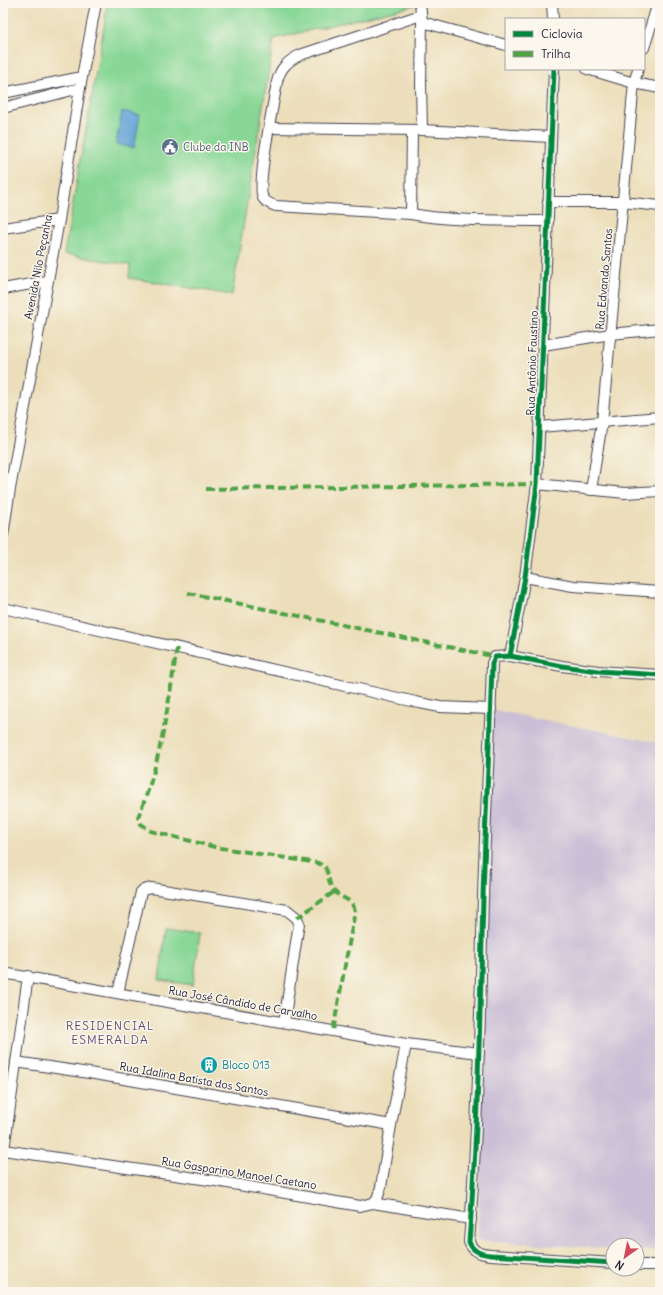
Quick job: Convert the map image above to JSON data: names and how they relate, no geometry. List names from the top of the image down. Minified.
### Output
{"streets":{"street":["Avenida Nilo Peçanha","Rua Edvando Santos","Rua Antônio Faustino","Rua José Cândido de Carvalho","Rua Idalina Batista dos Santos","Rua Gasparino Manoel Caetano"]},"districts":["RESIDENCIAL ESMERALDA"],"places":{"public building":["Clube da INB"],"building":["Bloco 013"]},"legend":["Ciclovia","Trilha"],"north":"bottom left"}
